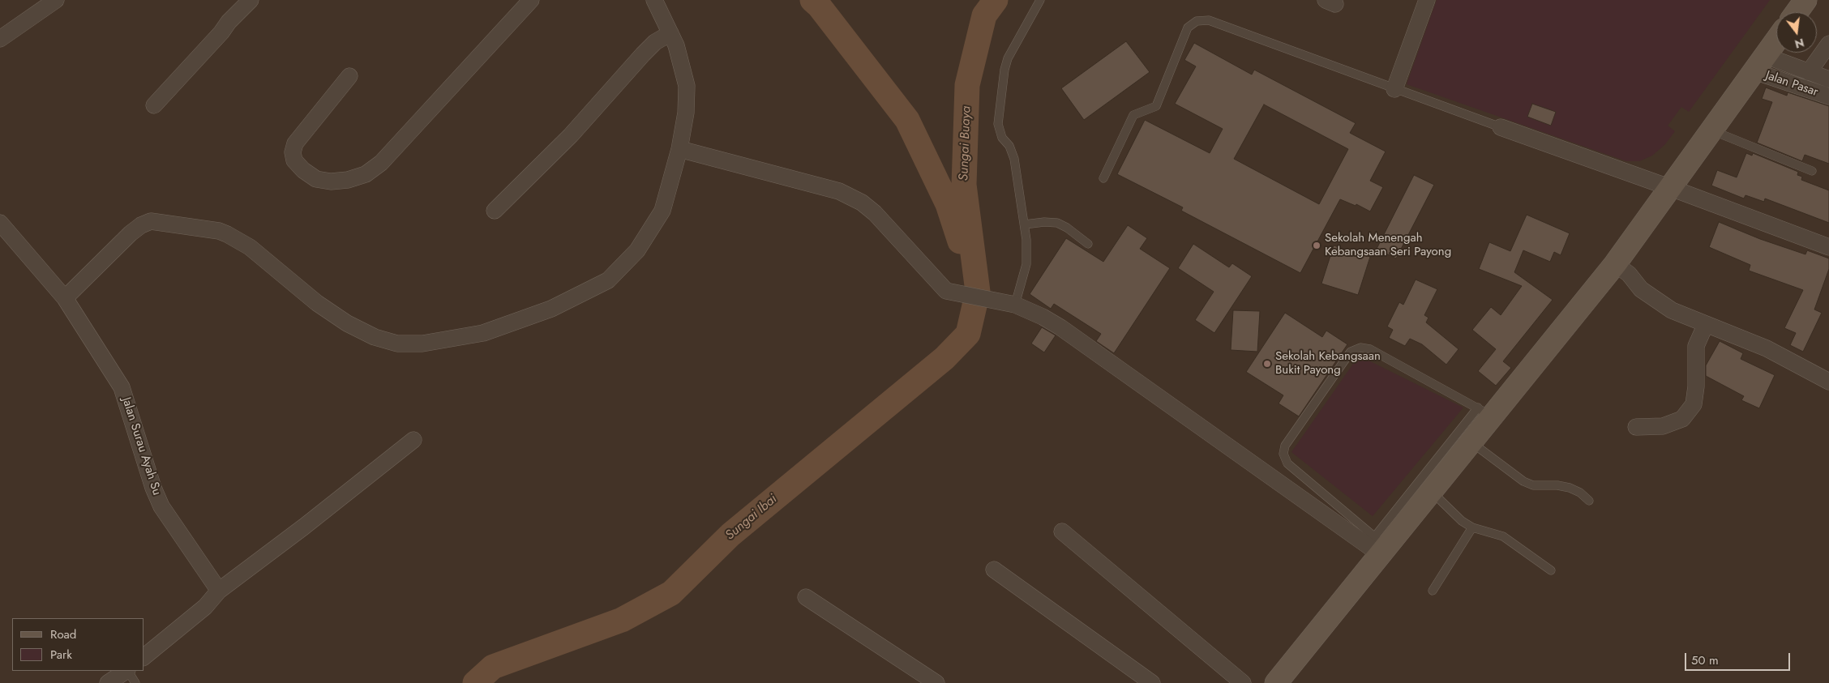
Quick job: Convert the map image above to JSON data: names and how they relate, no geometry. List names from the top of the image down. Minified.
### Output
{"streets":{"street":["Jalan Pasar","Jalan Surau Ayah Su"]},"water":["Sungai Buaya","Sungai Ibai"],"places":["Sekolah Menengah Kebangsaan Seri Payong","Sekolah Kebangsaan Bukit Payong"],"legend":["Road","Park"],"scale_bar":"50 m","north":"bottom"}
